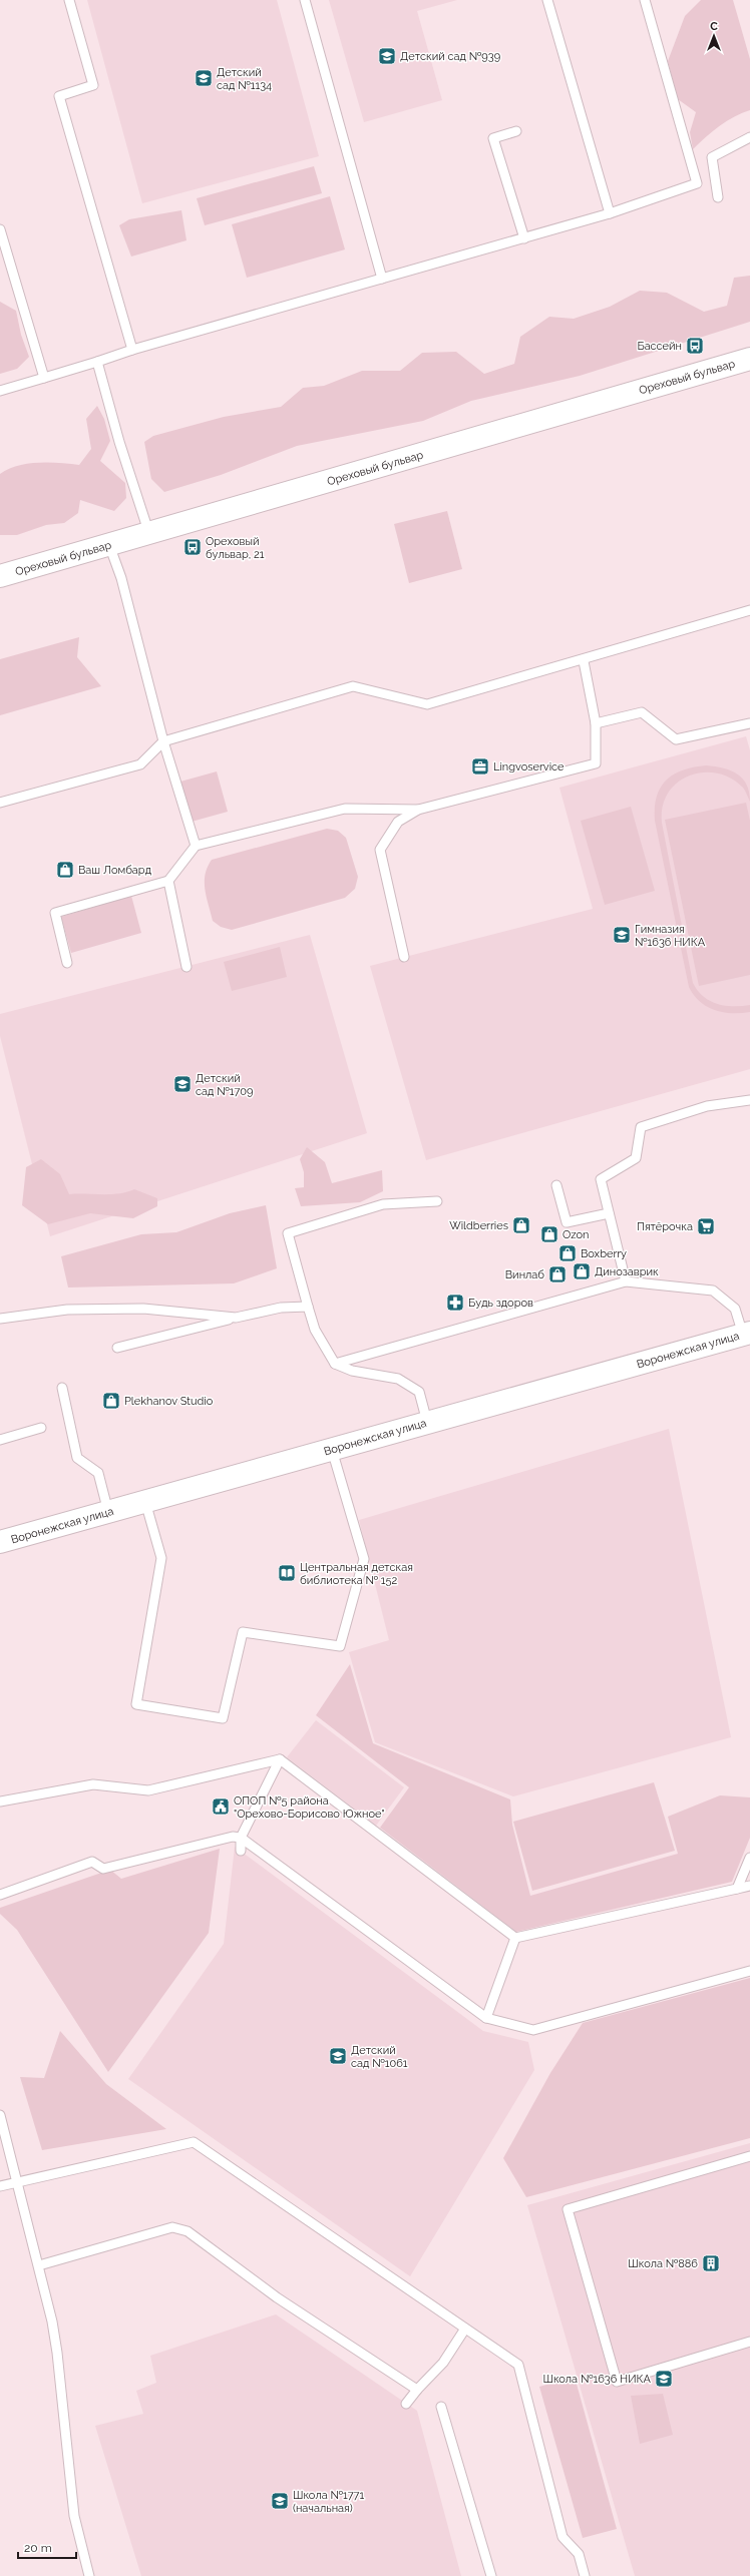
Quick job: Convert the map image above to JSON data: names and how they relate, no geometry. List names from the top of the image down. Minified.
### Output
{"streets":{"main road":["Ореховый бульвар","Воронежская улица"]},"places":{"school or university":["Детский сад №939","Детский сад №1134","Гимназия №1636 НИКА","Детский сад №1709","Детский сад №1061","Школа №1636 НИКА","Школа №1771 (начальная)"],"bus stop":["Бассейн","Ореховый бульвар, 21"],"office":["Lingvoservice"],"shop":["Ваш Ломбард","Wildberries","Ozon","Boxberry","Динозаврик","Винлаб","Plekhanov Studio"],"supermarket":["Пятёрочка"],"pharmacy":["Будь здоров"],"library":["Центральная детская библиотека № 152"],"public building":["ОПОП №5 района \"Орехово-Борисово Южное\""],"building":["Школа №886"]},"scale_bar":"20 m","north":"top"}
